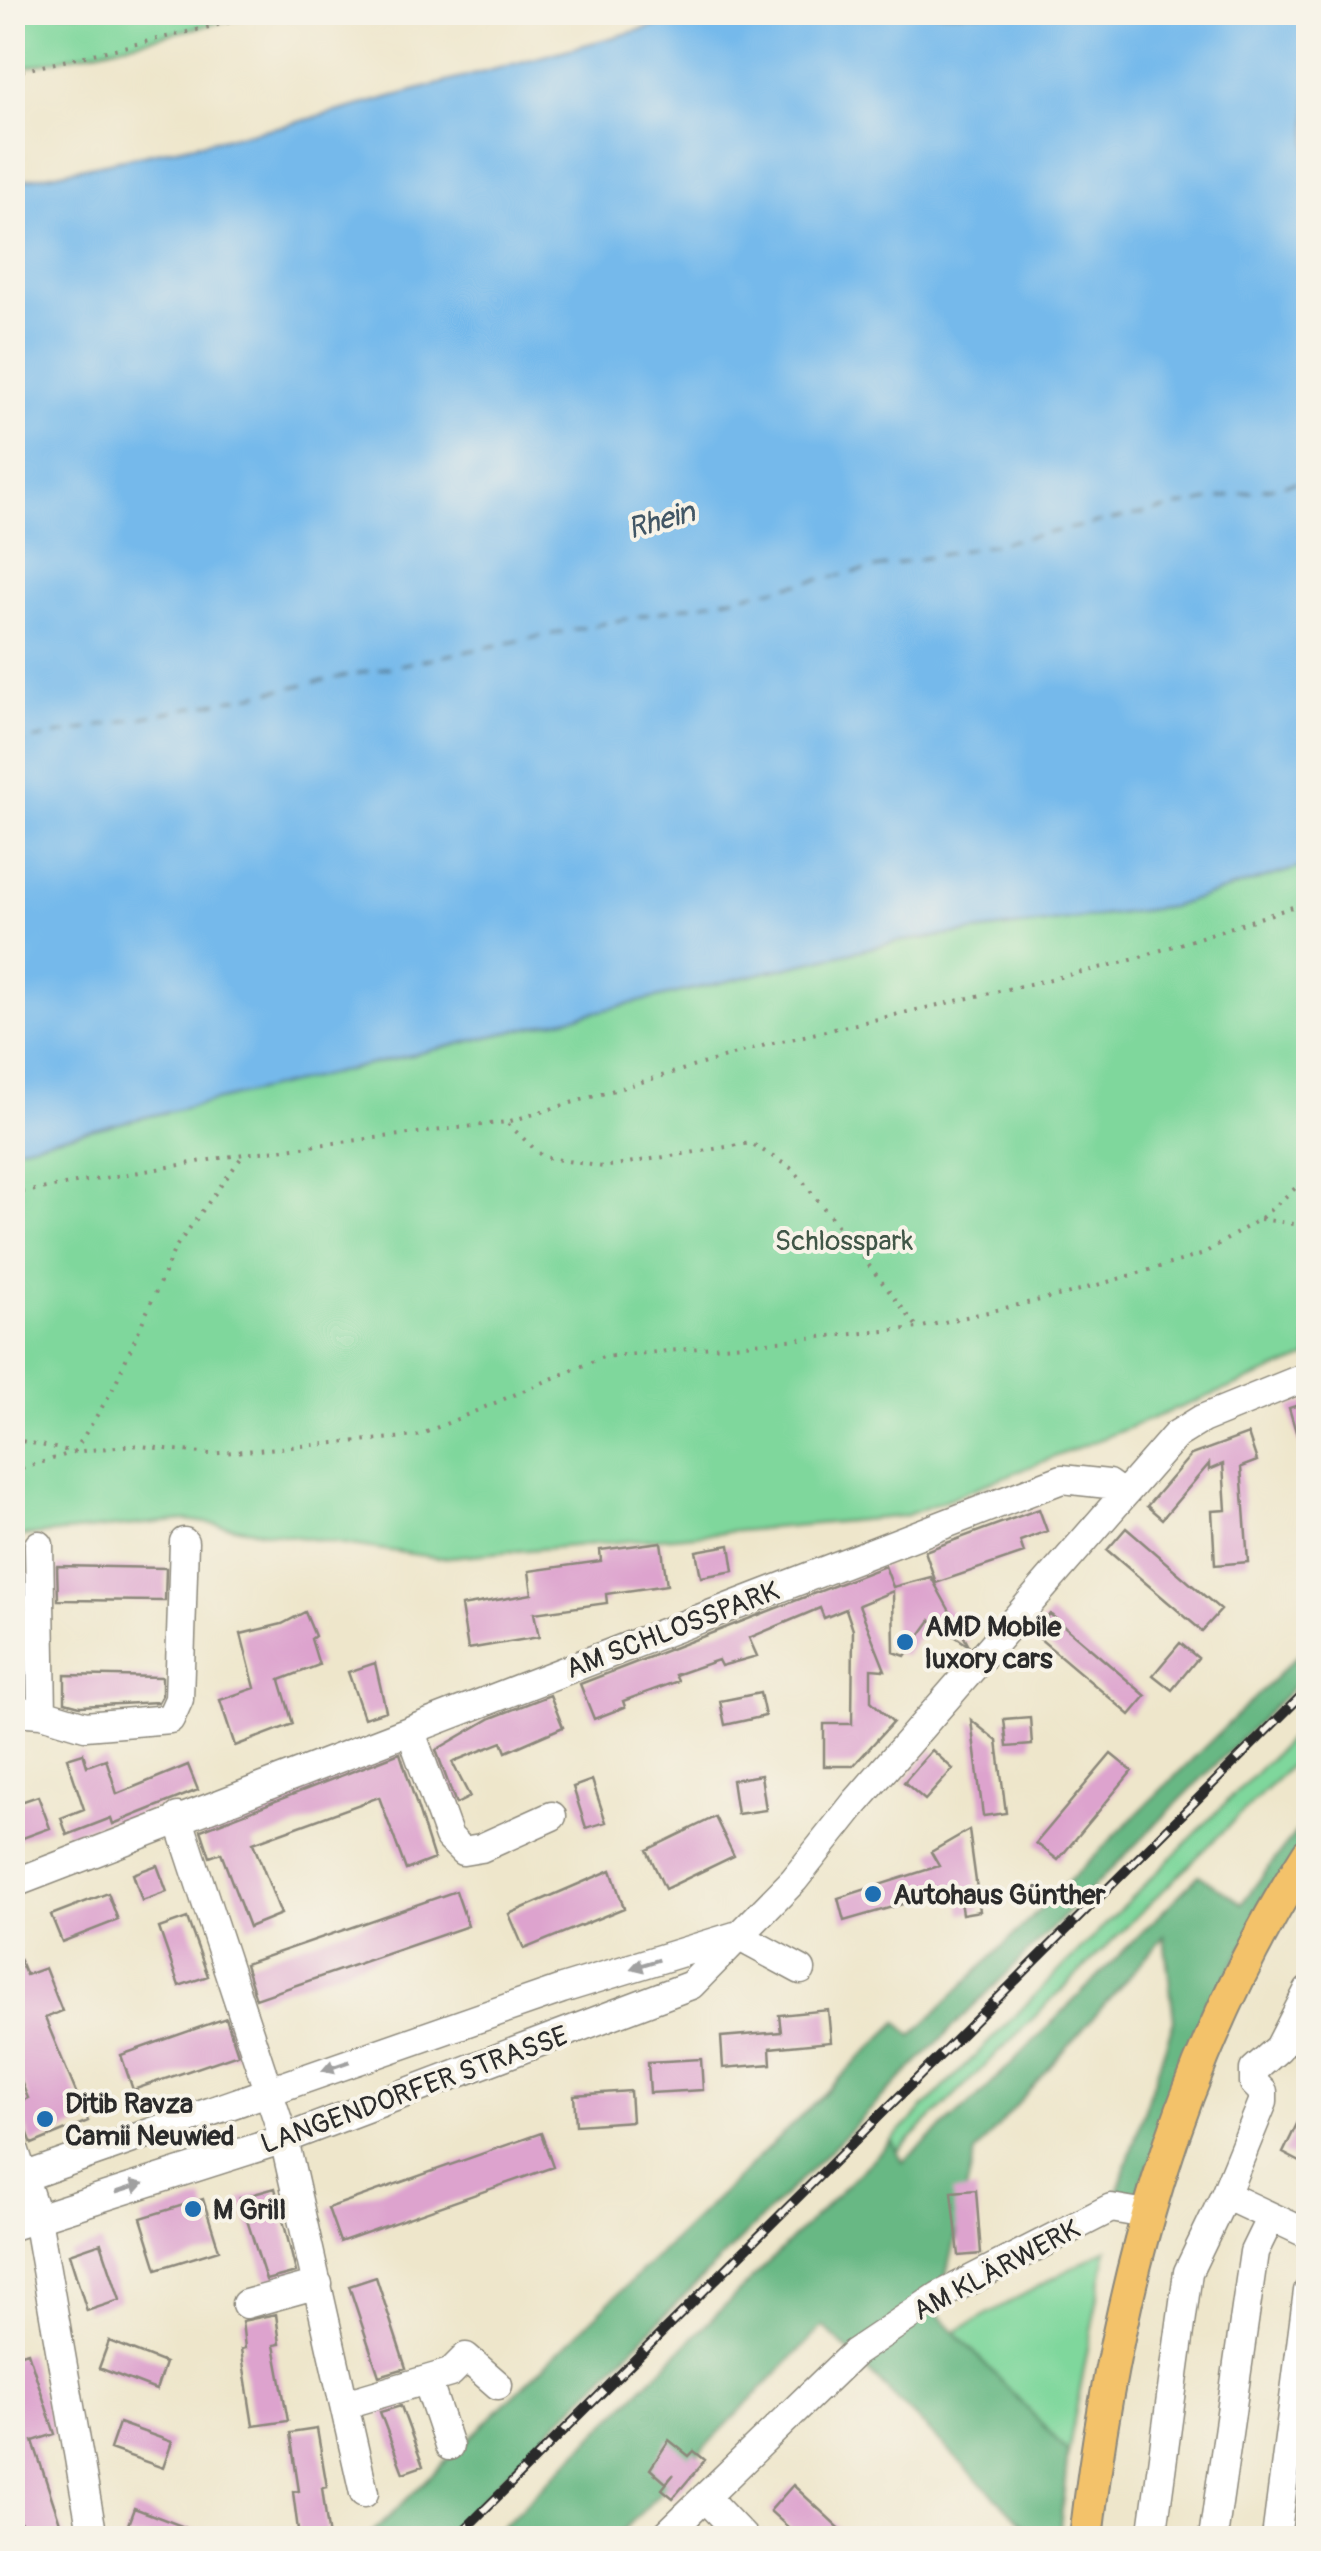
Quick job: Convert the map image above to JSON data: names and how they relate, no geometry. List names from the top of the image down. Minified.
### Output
{"streets":{"street":["AM SCHLOSSPARK","LANGENDORFER STRASSE","AM KLÄRWERK"]},"crossings":[["AM SCHLOSSPARK","LANGENDORFER STRASSE"]],"water":["Rhein"],"parks":["Schlosspark"],"places":["AMD Mobile luxory cars","Autohaus Günther","Ditib Ravza Camii Neuwied","M Grill"]}
